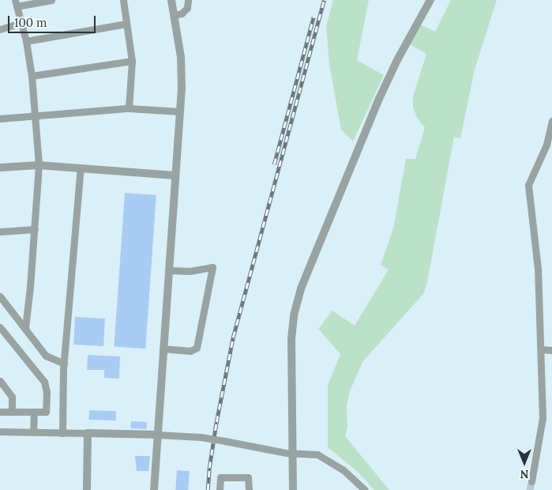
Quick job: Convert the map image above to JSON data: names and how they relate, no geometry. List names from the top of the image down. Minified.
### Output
{"scale_bar":"100 m","north":"bottom"}
